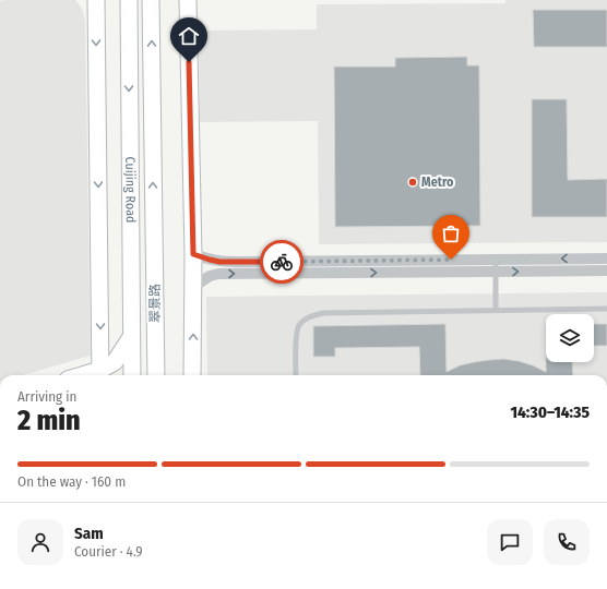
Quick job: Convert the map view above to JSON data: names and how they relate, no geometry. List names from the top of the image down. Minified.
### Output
{"streets":{"main road":["Cuijing Road","翠景路"]},"places":["Metro"],"page":{"heading":["2 min","Arriving in","14:30–14:35"],"panel":["Sam","Courier · 4.9"],"bar":"On the way · 160 m"}}
